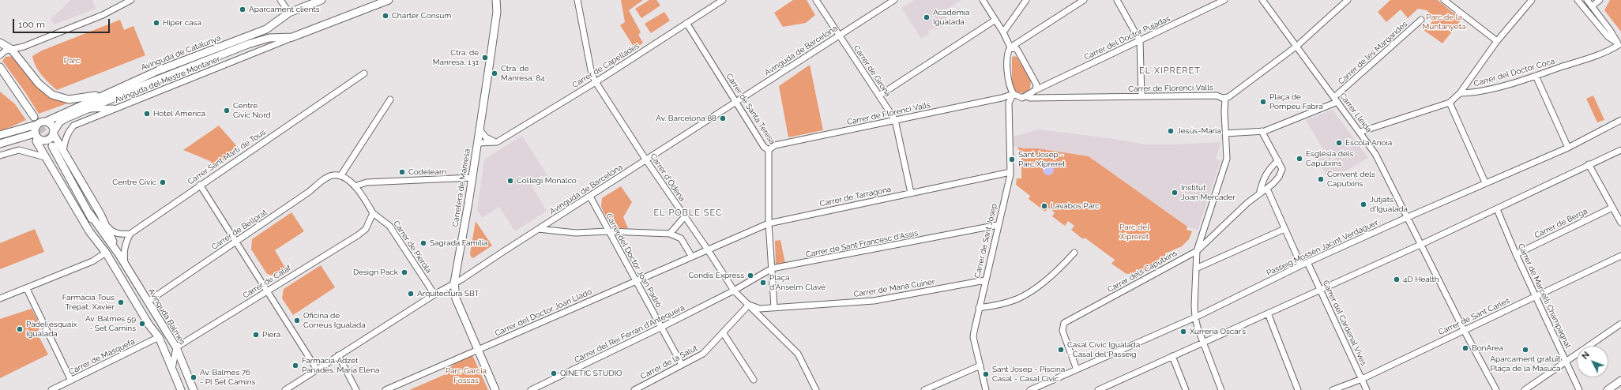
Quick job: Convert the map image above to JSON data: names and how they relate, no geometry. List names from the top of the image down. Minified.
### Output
{"streets":{"street":["Carrer del Doctor Pujadas","Avinguda de Barcelona","Avinguda de Catalunya","Carrer de les Margarides","Carrer de Capellades","Carrer de Girona","Carrer del Doctor Coca","Avinguda del Mestre Montaner","Carrer de Florenci Valls","Carrer de Santa Teresa","Carrer Lleida","Carrer Sant Martí de Tous","Carrer d'Òdena","Carretera de Manresa","Carrer de Tarragona","Carrer de Berga","Carrer de Bellprat","Carrer de Sant Josep","Carrer de Sant Francesc d'Assís","Carrer de Pierola","Passeig Mossèn Jacint Verdaguer","Carrer del Doctor Joan Padró","Carrer dels Caputxins","Carrer de Calaf","Carrer de Marià Cuiner","Carrer de Marcel·lí Champagnat","Carrer del Doctor Joan Lladó","Avinguda Balmes","Carrer de Sant Carles","Carrer del Cardenal Vives","Carrer del Rei Ferran d'Antequera","Carrer de Masquefa","Carrer de la Salut"]},"crossings":[["Carrer del Doctor Pujadas","Carrer de Florenci Valls"],["Avinguda de Barcelona","Carrer de Girona"],["Avinguda de Barcelona","Carrer de Santa Teresa"],["Avinguda de Barcelona","Carrer d'Òdena"],["Avinguda de Barcelona","Carretera de Manresa"],["Avinguda de Barcelona","Carrer de Pierola"],["Avinguda de Barcelona","Carrer del Doctor Joan Padró"],["Avinguda de Catalunya","Avinguda del Mestre Montaner"],["Avinguda de Catalunya","Avinguda Balmes"],["Carrer de les Margarides","Carrer Lleida"],["Carrer de Capellades","Carrer de Santa Teresa"],["Carrer de Capellades","Carrer d'Òdena"],["Carrer de Girona","Carrer de Florenci Valls"],["Carrer de Girona","Carrer de Tarragona"],["Avinguda del Mestre Montaner","Avinguda Balmes"],["Carrer de Florenci Valls","Carrer de Santa Teresa"],["Carrer de Florenci Valls","Carrer de Sant Josep"],["Carrer de Santa Teresa","Carrer de Tarragona"],["Carrer de Santa Teresa","Carrer de Sant Francesc d'Assís"],["Carrer de Santa Teresa","Carrer de Marià Cuiner"],["Carrer Lleida","Passeig Mossèn Jacint Verdaguer"],["Carrer Lleida","Carrer de Sant Carles"],["Carrer d'Òdena","Carrer de Tarragona"],["Carrer d'Òdena","Carrer de Sant Francesc d'Assís"],["Carrer d'Òdena","Carrer de Marià Cuiner"],["Carrer d'Òdena","Carrer del Doctor Joan Lladó"],["Carrer d'Òdena","Carrer del Rei Ferran d'Antequera"],["Carrer d'Òdena","Carrer de la Salut"],["Carretera de Manresa","Carrer del Doctor Joan Lladó"],["Carrer de Tarragona","Carrer de Sant Josep"],["Carrer de Tarragona","Carrer del Doctor Joan Lladó"],["Carrer de Berga","Carrer de Marcel·lí Champagnat"],["Carrer de Bellprat","Avinguda Balmes"],["Carrer de Sant Josep","Carrer de Sant Francesc d'Assís"],["Carrer de Sant Josep","Carrer de Marià Cuiner"],["Carrer de Sant Francesc d'Assís","Carrer del Rei Ferran d'Antequera"],["Carrer de Pierola","Carrer de Calaf"],["Passeig Mossèn Jacint Verdaguer","Carrer dels Caputxins"],["Passeig Mossèn Jacint Verdaguer","Carrer del Cardenal Vives"],["Carrer del Doctor Joan Padró","Carrer del Doctor Joan Lladó"],["Carrer del Doctor Joan Padró","Carrer del Rei Ferran d'Antequera"],["Carrer del Doctor Joan Padró","Carrer de la Salut"],["Carrer de Calaf","Avinguda Balmes"],["Carrer de Marià Cuiner","Carrer de la Salut"],["Carrer de Marcel·lí Champagnat","Carrer de Sant Carles"],["Carrer de Sant Carles","Carrer del Cardenal Vives"]],"districts":["EL XIPRERET","EL POBLE SEC"],"parks":["Parc de la Muntanyeta","Parc","Parc del Xipreret","Parc Garcia Fossas"],"places":["Aparcament clients","Charter Consum","Acadèmia Igualada","Hiper casa","Ctra. de Manresa, 131","Ctra. de Manresa, 84","Plaça de Pompeu Fabra","Centre Cívic Nord","Hotel Amèrica","Av. Barcelona 88","Jesús-Maria","Escola Anoia","Església dels Caputxins","Sant Josep - Parc Xipreret","Codelearn","Convent dels Caputxins","Col·legi Monalco","Centre Cívic","Institut Joan Mercader","Jutjats d'Igualada","Lavabos Parc","Sagrada Família","Design Pack","Condis Express","4D Health","Plaça d'Anselm Clavé","Arquitectura SBT","Farmàcia Tous Trepat, Xavier","Oficina de Correus Igualada","Av. Balmes 59 - Set Camins","Pàdel esquaix Igualada","Xurreria Oscar’s","Piera","BonÀrea","Casal Cívic Igualada - Casal del Passeig","Aparcament gratuït Plaça de la Masuca","Farmàcia Adzet Panadès, Maria Elena","QINETIC STUDIO","Sant Josep - Piscina Casal - Casal Cívic","Av. Balmes 76 - Pl Set Camins"],"scale_bar":"100 m","north":"top left"}
